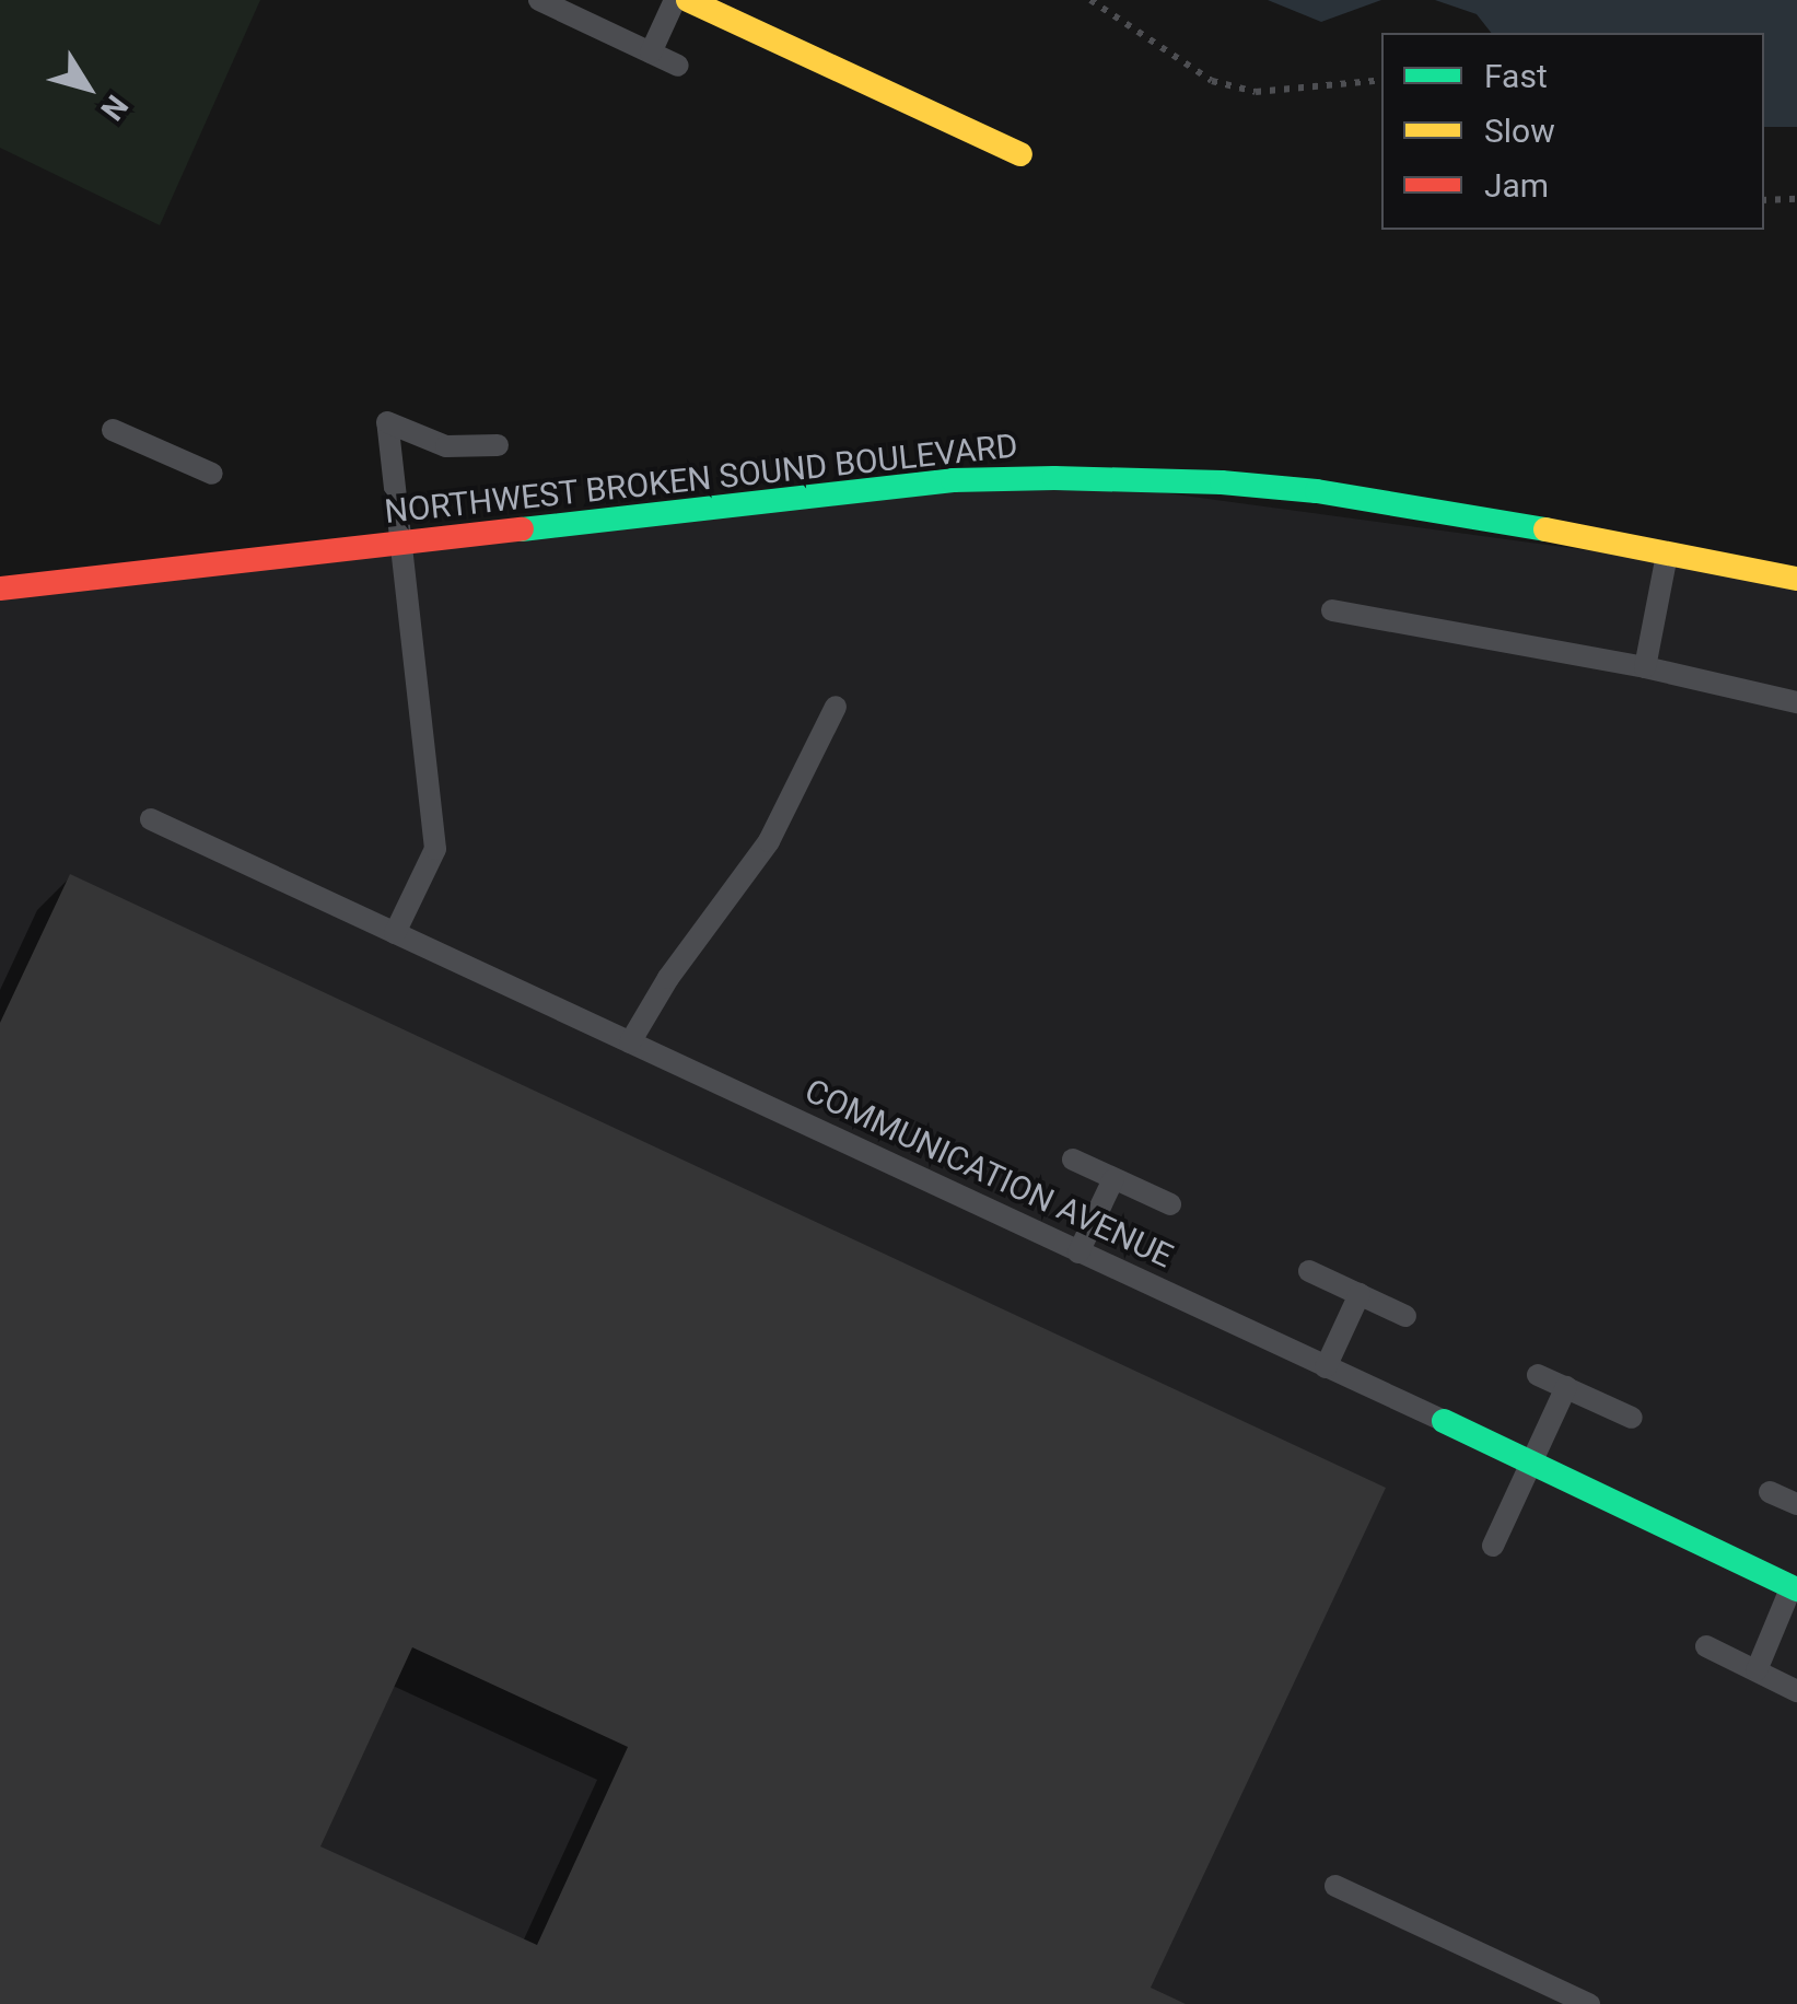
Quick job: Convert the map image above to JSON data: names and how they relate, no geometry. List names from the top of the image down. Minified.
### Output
{"streets":{"street":["NORTHWEST BROKEN SOUND BOULEVARD","COMMUNICATION AVENUE"]},"legend":["Fast","Slow","Jam"],"north":"bottom right"}
